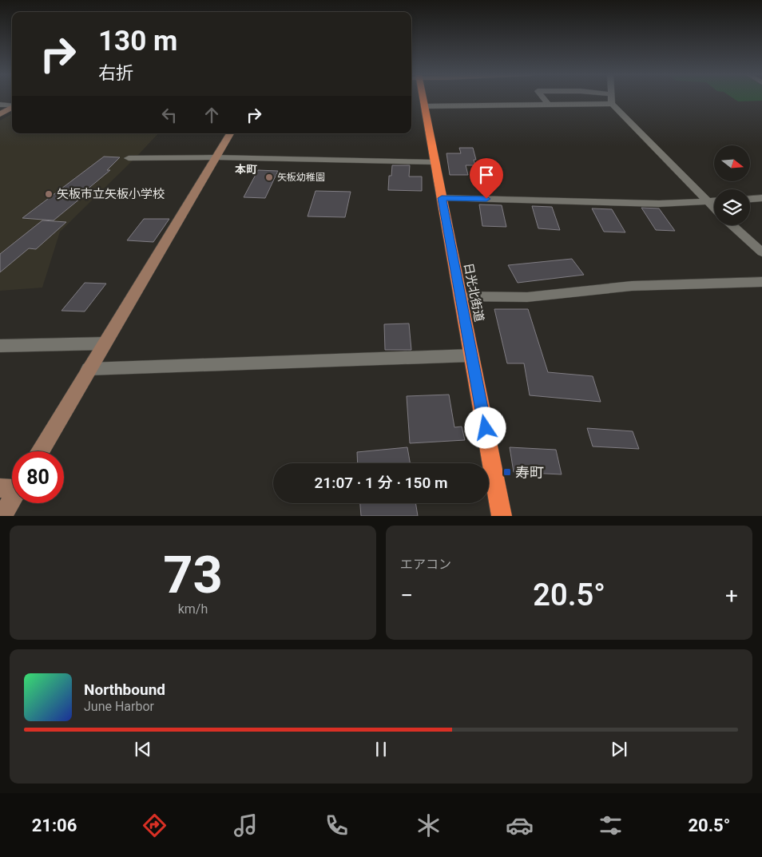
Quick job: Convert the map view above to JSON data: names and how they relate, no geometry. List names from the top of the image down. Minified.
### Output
{"streets":{"highway":["日光北街道"]},"districts":["本町"],"places":{"other":["矢板幼稚園","矢板市立矢板小学校"],"transit":["寿町"]},"north":"right","page":{"turn":["130 m","右折"],"limit":"80","trip":"21:07 · 1 分 · 150 m","tile":[["73","km/h"],"エアコン"],"heat":["−","20.5°","+"],"song":["Northbound","June Harbor"],"tabs":["21:06","20.5°"]}}
